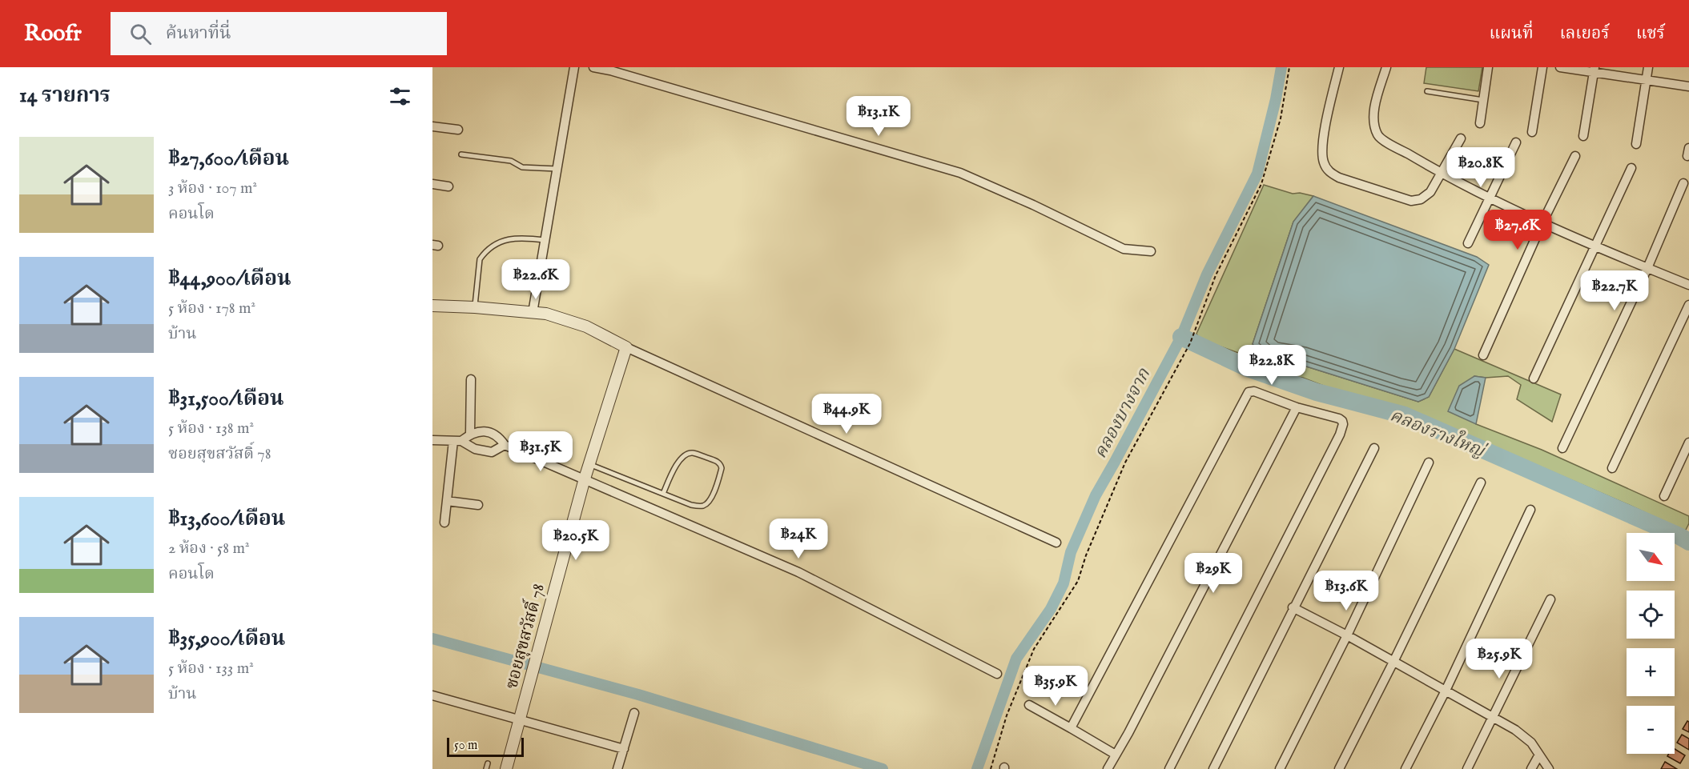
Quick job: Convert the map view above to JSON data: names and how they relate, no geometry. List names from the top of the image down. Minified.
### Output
{"streets":{"street":["ซอยสุขสวัสดิ์ 78"]},"water":["คลองบางจาก","คลองรางใหญ่"],"scale_bar":"50 m","north":"bottom right","page":{"header":"Roofr","search":"ค้นหาที่นี่","nav":["แผนที่","เลเยอร์","แชร์"],"heading":"14 รายการ","price":["฿13.1K","฿20.8K","฿27.6K","฿22.6K","฿22.7K","฿22.8K","฿44.9K","฿31.5K","฿24K","฿20.5K","฿29K","฿13.6K","฿25.9K","฿35.9K"],"list":[{"name":"฿27,600/เดือน","note":"3 ห้อง · 107 m² · คอนโด"},{"name":"฿44,900/เดือน","note":"5 ห้อง · 178 m² · บ้าน"},{"name":"฿31,500/เดือน","note":"5 ห้อง · 138 m² · ซอยสุขสวัสดิ์ 78"},{"name":"฿13,600/เดือน","note":"2 ห้อง · 58 m² · คอนโด"},{"name":"฿35,900/เดือน","note":"5 ห้อง · 133 m² · บ้าน"}],"map_buttons":["+","−"],"scale":"50 m"}}
